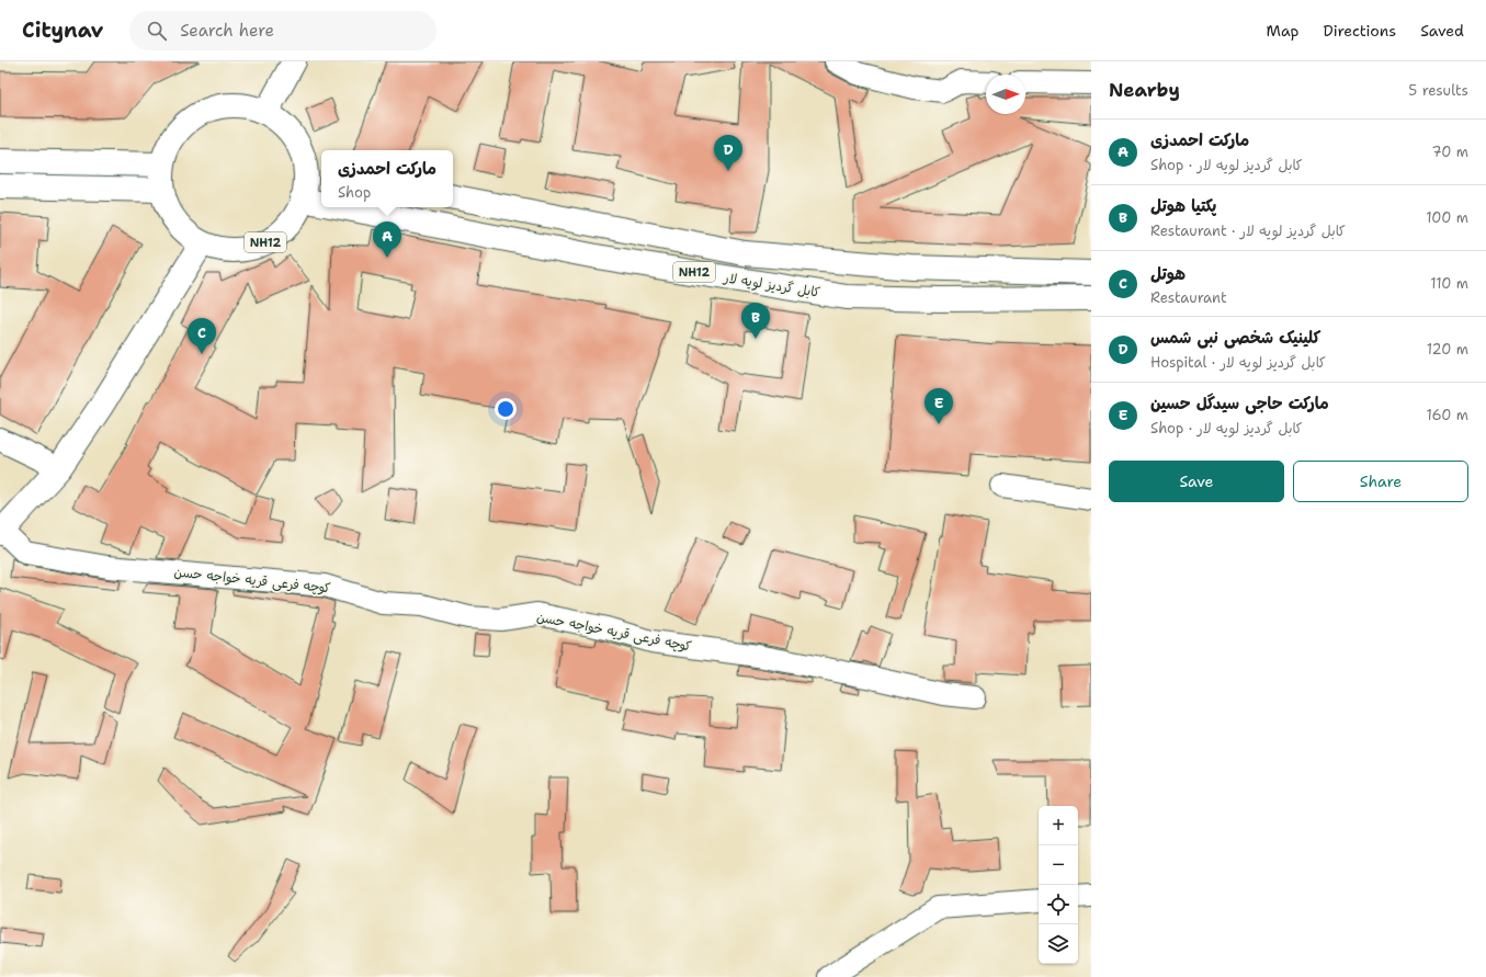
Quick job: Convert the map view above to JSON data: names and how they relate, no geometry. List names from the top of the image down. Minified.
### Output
{"streets":{"main road":["NH12","کابل گردیز لویه لار"],"street":["کوچه فرعی قریه خواجه حسن"]},"crossings":[["NH12","کابل گردیز لویه لار"]],"north":"right","page":{"header":"Citynav","search":"Search here","nav":["Map","Directions","Saved"],"heading":["Nearby","5 results"],"list":[{"mark":"A","name":"مارکت احمدزی","note":"Shop · کابل گردیز لویه لار","value":"70 m"},{"mark":"B","name":"پکتیا هوتل","note":"Restaurant · کابل گردیز لویه لار","value":"100 m"},{"mark":"C","name":"هوتل","note":"Restaurant","value":"110 m"},{"mark":"D","name":"کلینیک شخصی نبی شمس","note":"Hospital · کابل گردیز لویه لار","value":"120 m"},{"mark":"E","name":"مارکت حاجی سیدگل حسین","note":"Shop · کابل گردیز لویه لار","value":"160 m"}],"pins":["D","A","B","C","E"],"popup":["مارکت احمدزی","Shop"],"buttons":["Save","Share"],"map_buttons":["+","−"]}}
